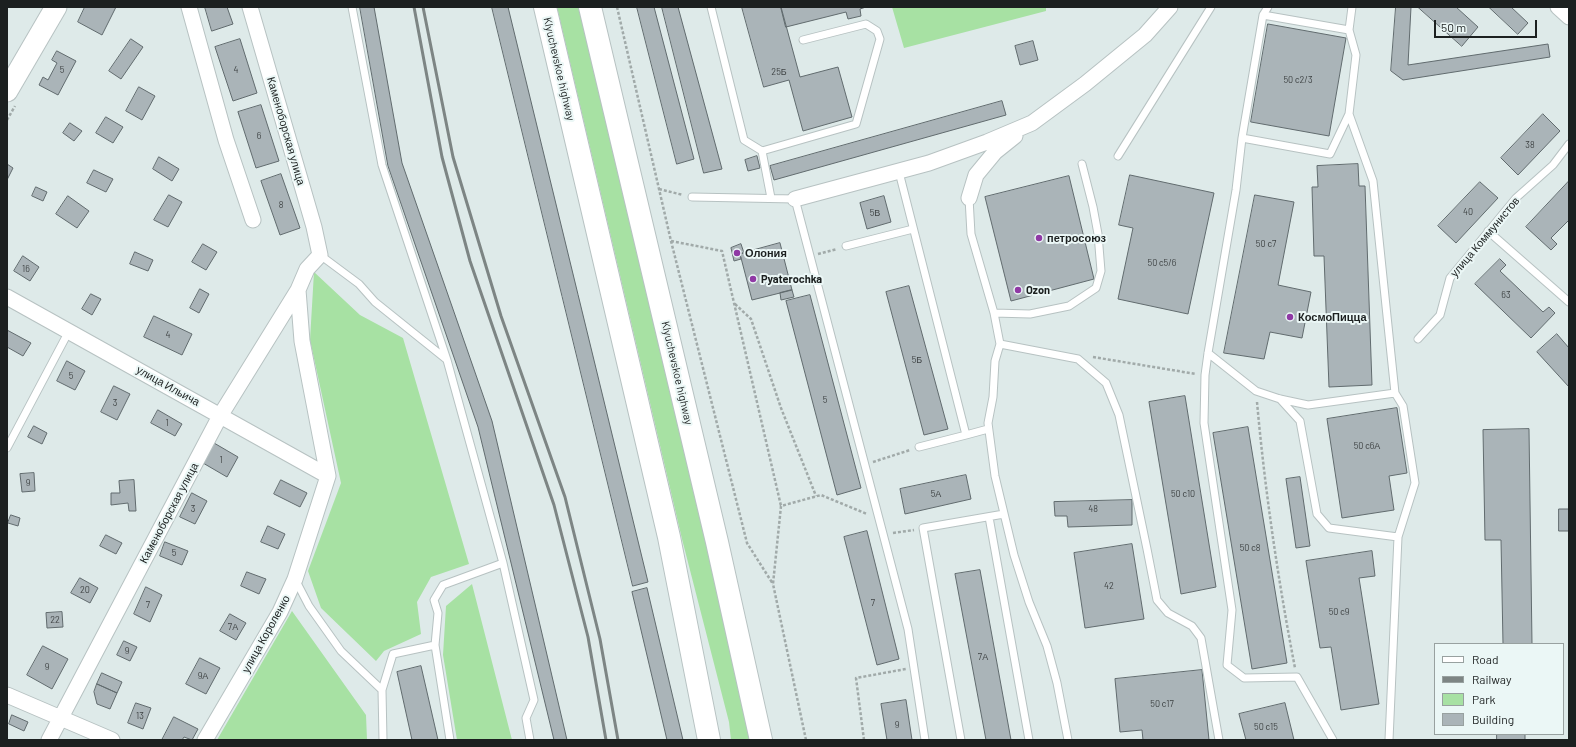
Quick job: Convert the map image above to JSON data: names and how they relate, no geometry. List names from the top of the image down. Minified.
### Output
{"streets":{"main road":["Klyuchevskoe highway"],"street":["Каменоборская улица","улица Ильича","улица Короленко"],"lane":["улица Коммунистов"]},"crossings":[["Каменоборская улица","улица Ильича"],["улица Ильича","улица Короленко"]],"places":["петросоюз","Олония","Pyaterochka","Ozon","КосмоПицца"],"house_numbers":["5","4","25Б","50 с2/3","6","38","8","40","5В","50 с7","50 с5/6","16","63","4","5Б","5","5","3","1","50 с6А","1","9","5А","50 с10","3","48","50 с8","5","42","20","7","7","50 с9","22","7А","9","7А","9","9А","50 с17","13","9","50 с15"],"legend":["Road","Railway","Park","Building"],"scale_bar":"50 m"}
